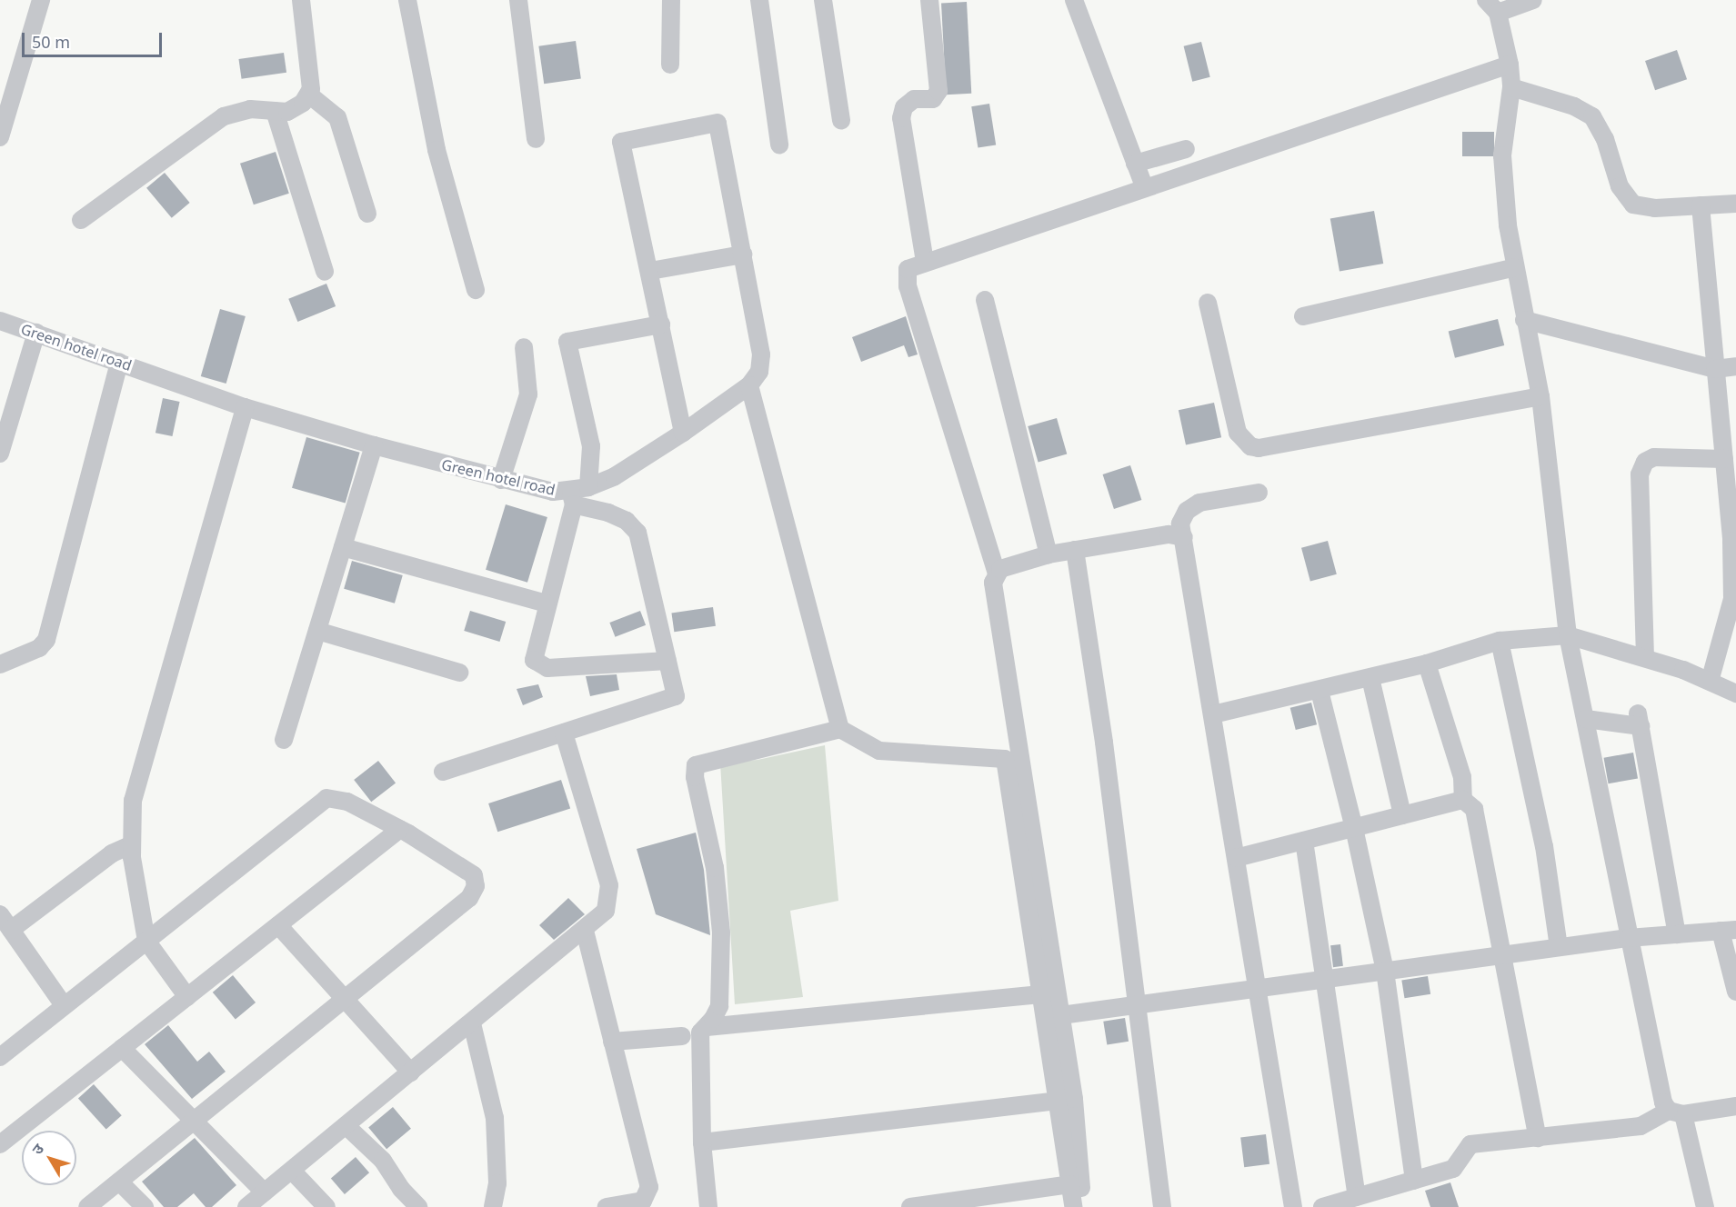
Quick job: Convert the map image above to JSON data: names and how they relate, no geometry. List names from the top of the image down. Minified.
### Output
{"streets":{"street":["Green hotel road"]},"scale_bar":"50 m","north":"top left"}
